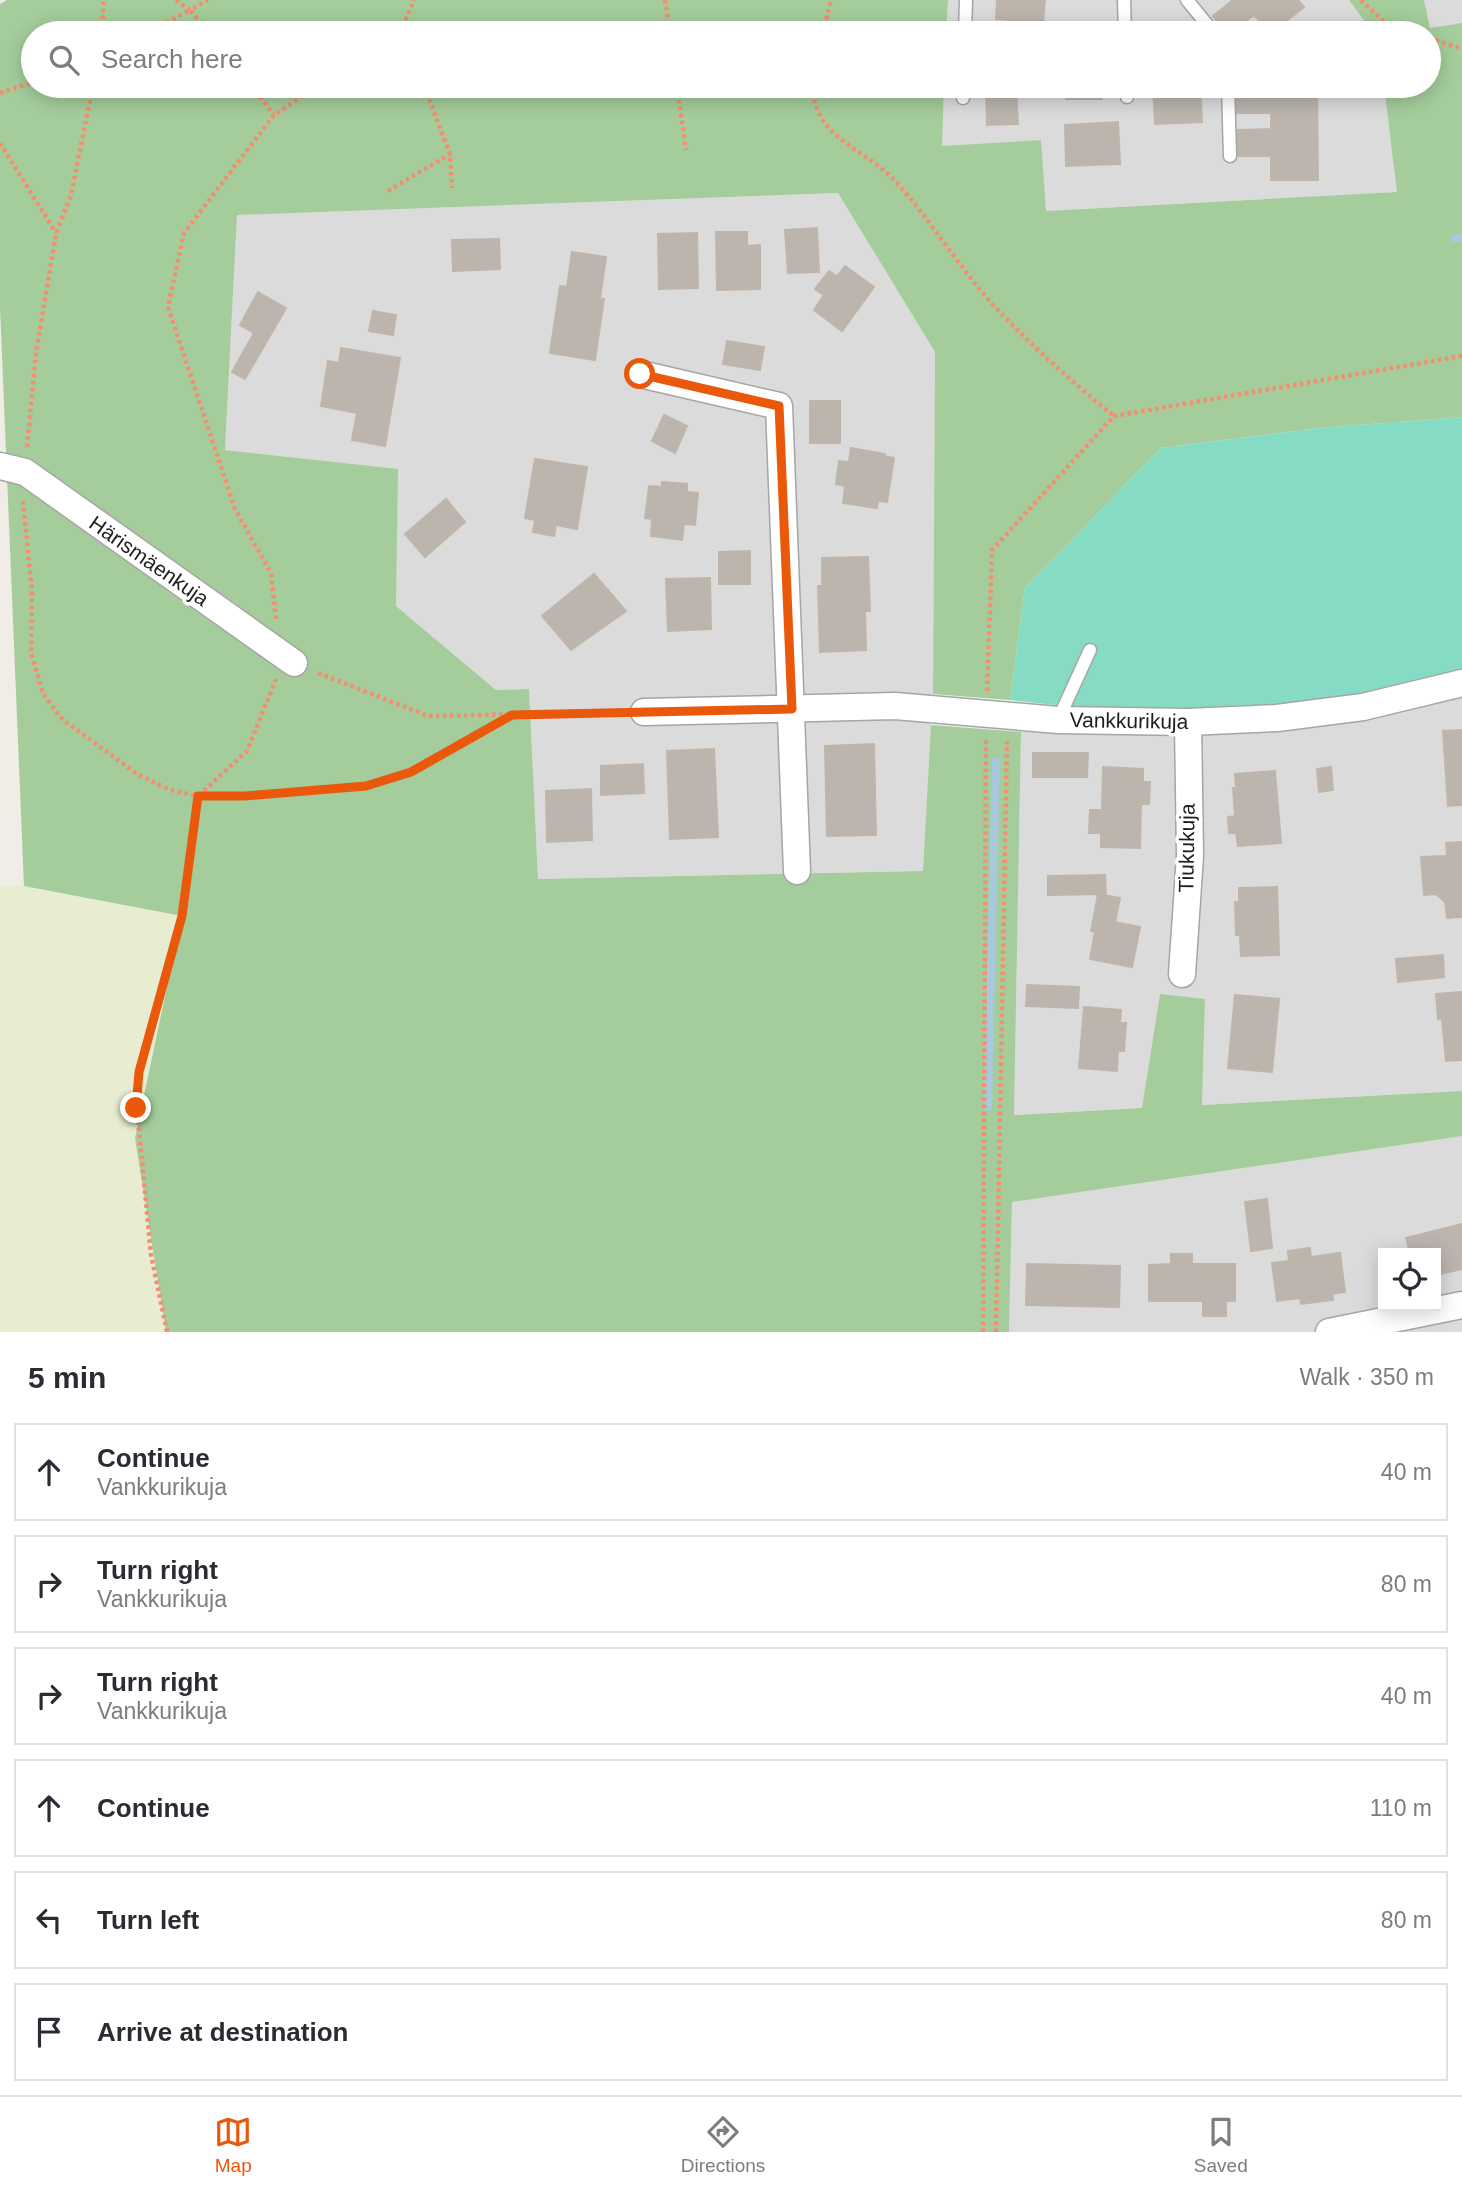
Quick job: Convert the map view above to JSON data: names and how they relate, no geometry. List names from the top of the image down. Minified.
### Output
{"streets":{"street":["Härismäenkuja","Vankkurikuja","Tiukukuja"]},"crossings":[["Vankkurikuja","Tiukukuja"]],"page":{"search":"Search here","heading":["5 min","Walk · 350 m"],"list":[["Continue","Vankkurikuja","40 m"],["Turn right","Vankkurikuja","80 m"],["Turn right","Vankkurikuja","40 m"],["Continue","110 m"],["Turn left","80 m"],"Arrive at destination"],"nav":["Map","Directions","Saved"]}}
